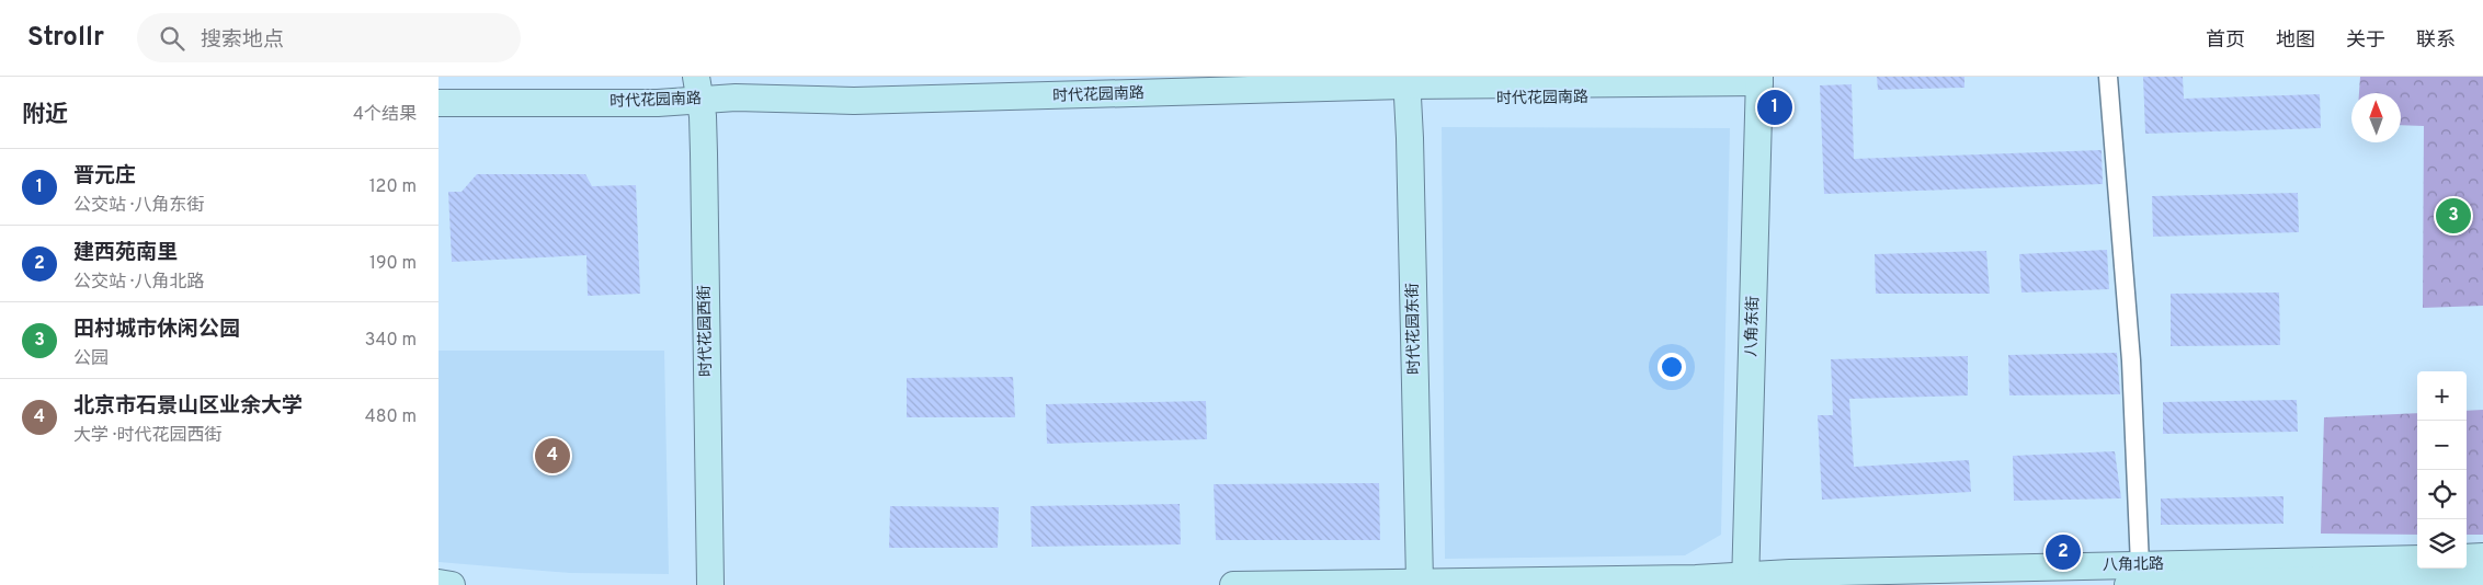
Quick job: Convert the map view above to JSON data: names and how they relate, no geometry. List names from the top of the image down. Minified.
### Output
{"streets":{"street":["时代花园南路","八角东街","时代花园东街","时代花园西街","八角北路"]},"crossings":[["时代花园南路","八角东街"],["时代花园南路","时代花园东街"],["时代花园南路","时代花园西街"],["八角东街","八角北路"],["时代花园东街","八角北路"]],"north":"top","page":{"header":"Strollr","search":"搜索地点","nav":["首页","地图","关于","联系"],"heading":["附近","4个结果"],"pins":["1","3","4","2"],"list":[{"mark":"1","name":"晋元庄","note":"公交站 · 八角东街","value":"120 m"},{"mark":"2","name":"建西苑南里","note":"公交站 · 八角北路","value":"190 m"},{"mark":"3","name":"田村城市休闲公园","note":"公园","value":"340 m"},{"mark":"4","name":"北京市石景山区业余大学","note":"大学 · 时代花园西街","value":"480 m"}],"map_buttons":["+","−"]}}
